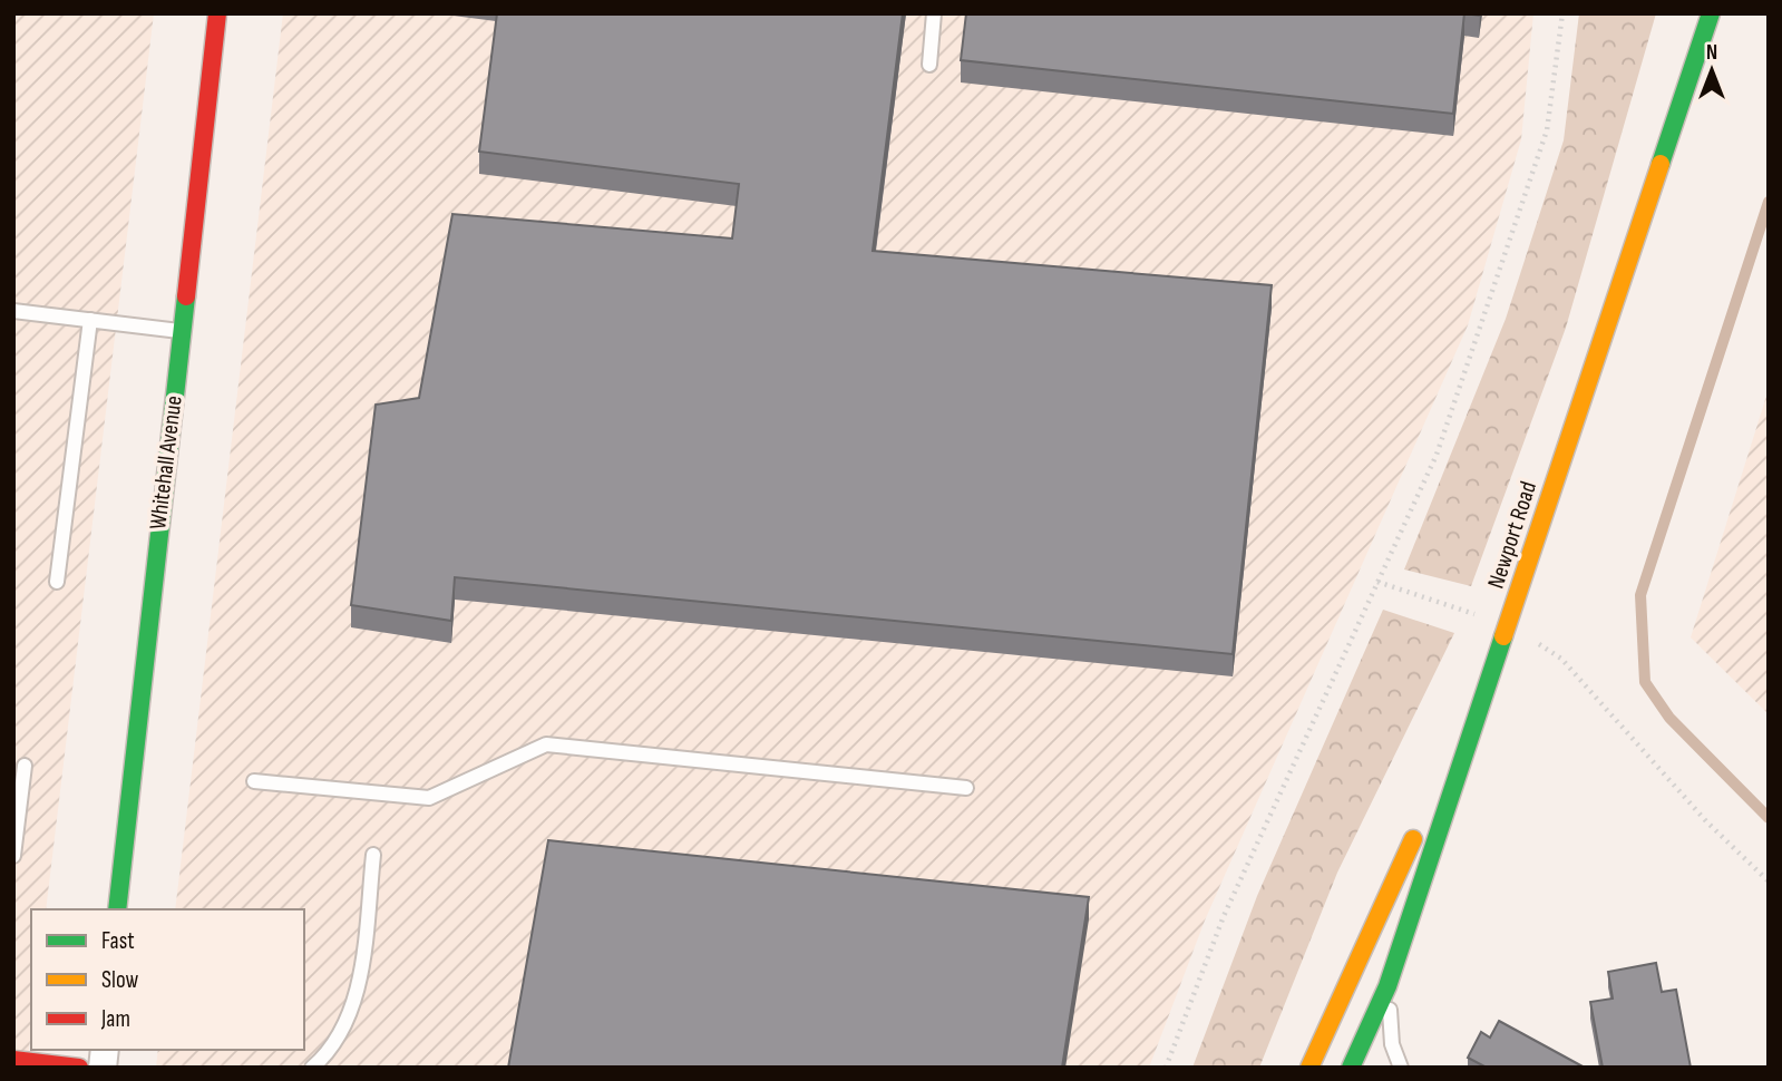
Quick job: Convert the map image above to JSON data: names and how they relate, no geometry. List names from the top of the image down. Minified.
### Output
{"streets":{"street":["Whitehall Avenue","Newport Road"]},"legend":["Fast","Slow","Jam"],"north":"top"}
